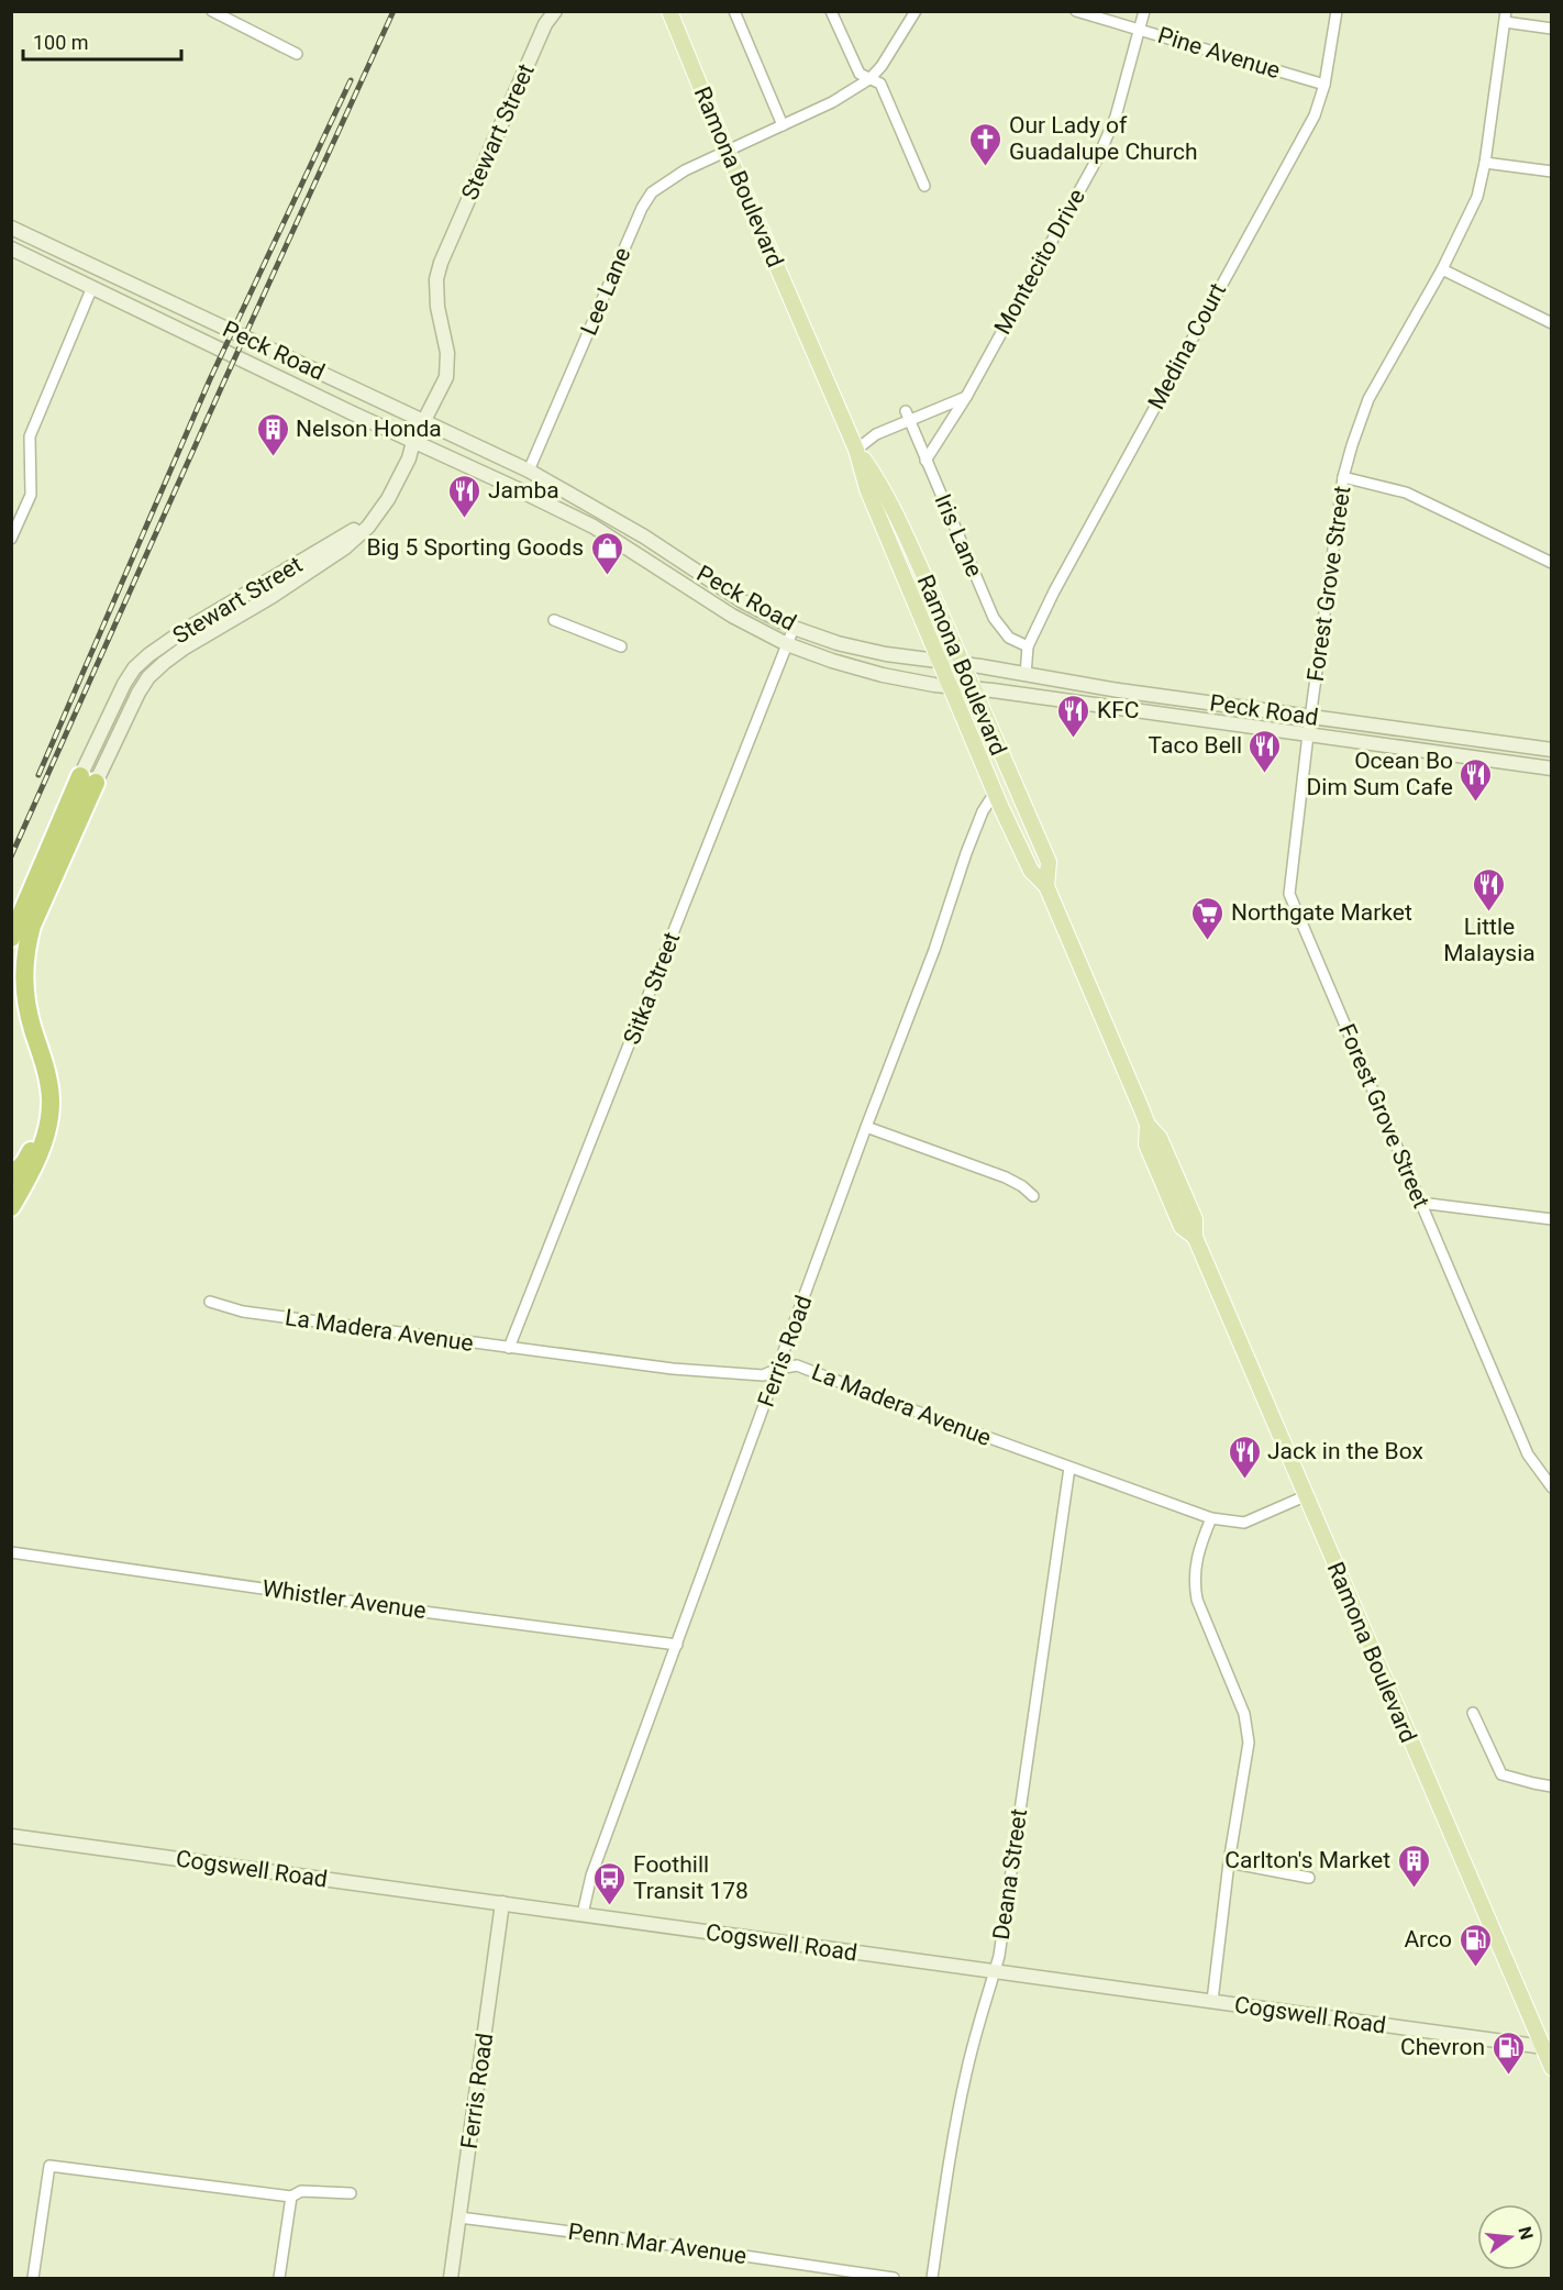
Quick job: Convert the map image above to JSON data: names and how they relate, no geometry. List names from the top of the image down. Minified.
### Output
{"streets":{"main road":["Stewart Street","Ramona Boulevard","Peck Road","Ferris Road","Cogswell Road"],"street":["Pine Avenue","Montecito Drive","Lee Lane","Medina Court","Iris Lane","Forest Grove Street","Sitka Street","La Madera Avenue","Whistler Avenue","Deana Street","Penn Mar Avenue"]},"crossings":[["Pine Avenue","Montecito Drive"],["Pine Avenue","Medina Court"],["Stewart Street","Peck Road"],["Ramona Boulevard","Lee Lane"],["Ramona Boulevard","Peck Road"],["Ramona Boulevard","La Madera Avenue"],["Ramona Boulevard","Ferris Road"],["Ramona Boulevard","Cogswell Road"],["Montecito Drive","Iris Lane"],["Lee Lane","Peck Road"],["Medina Court","Peck Road"],["Medina Court","Iris Lane"],["Peck Road","Forest Grove Street"],["Peck Road","Sitka Street"],["Sitka Street","La Madera Avenue"],["La Madera Avenue","Ferris Road"],["La Madera Avenue","Deana Street"],["Ferris Road","Whistler Avenue"],["Ferris Road","Cogswell Road"],["Ferris Road","Penn Mar Avenue"],["Cogswell Road","Deana Street"]],"places":{"church":["Our Lady of Guadalupe Church"],"building":["Nelson Honda","Carlton's Market"],"restaurant":["Jamba","KFC","Taco Bell","Ocean Bo Dim Sum Cafe","Little Malaysia","Jack in the Box"],"shop":["Big 5 Sporting Goods"],"supermarket":["Northgate Market"],"bus stop":["Foothill Transit 178"],"fuel station":["Arco","Chevron"]},"scale_bar":"100 m","north":"right"}
